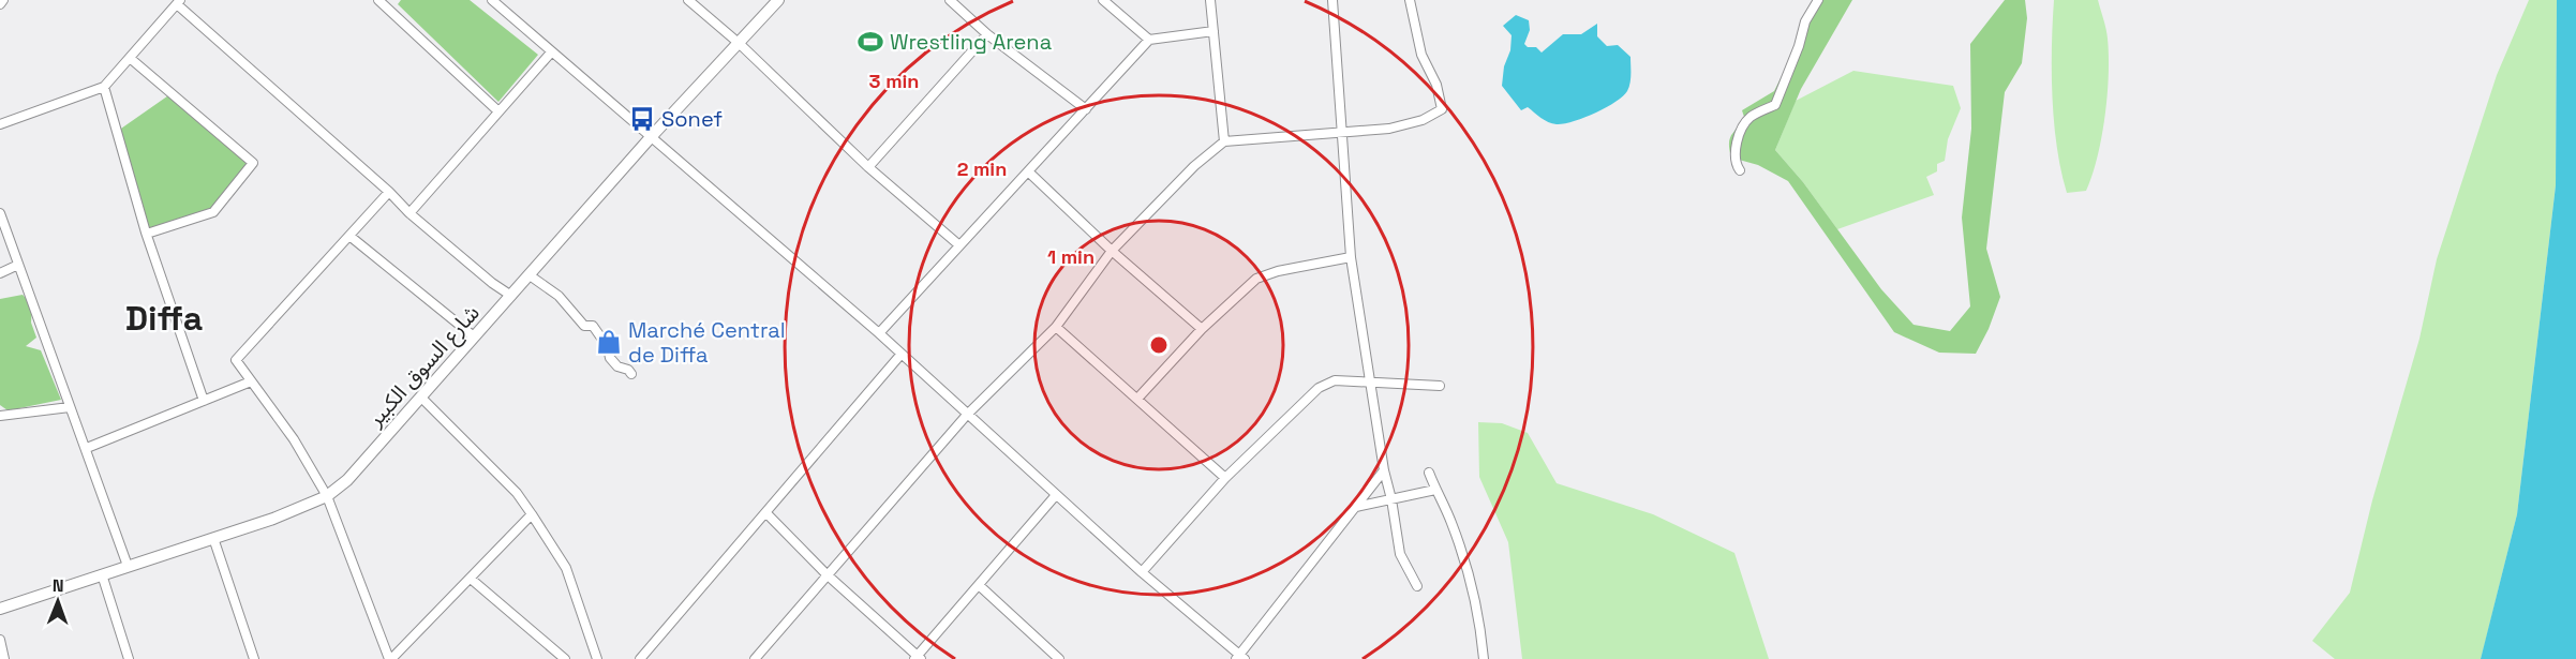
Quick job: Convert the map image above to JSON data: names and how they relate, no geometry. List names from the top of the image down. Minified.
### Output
{"streets":{"street":["شارع السوق الكبير"]},"districts":["Diffa"],"places":{"sports":["Wrestling Arena"],"bus stop":["Sonef"],"shop":["Marché Central de Diffa"]},"north":"top","rings":["3 min","2 min","1 min"]}
